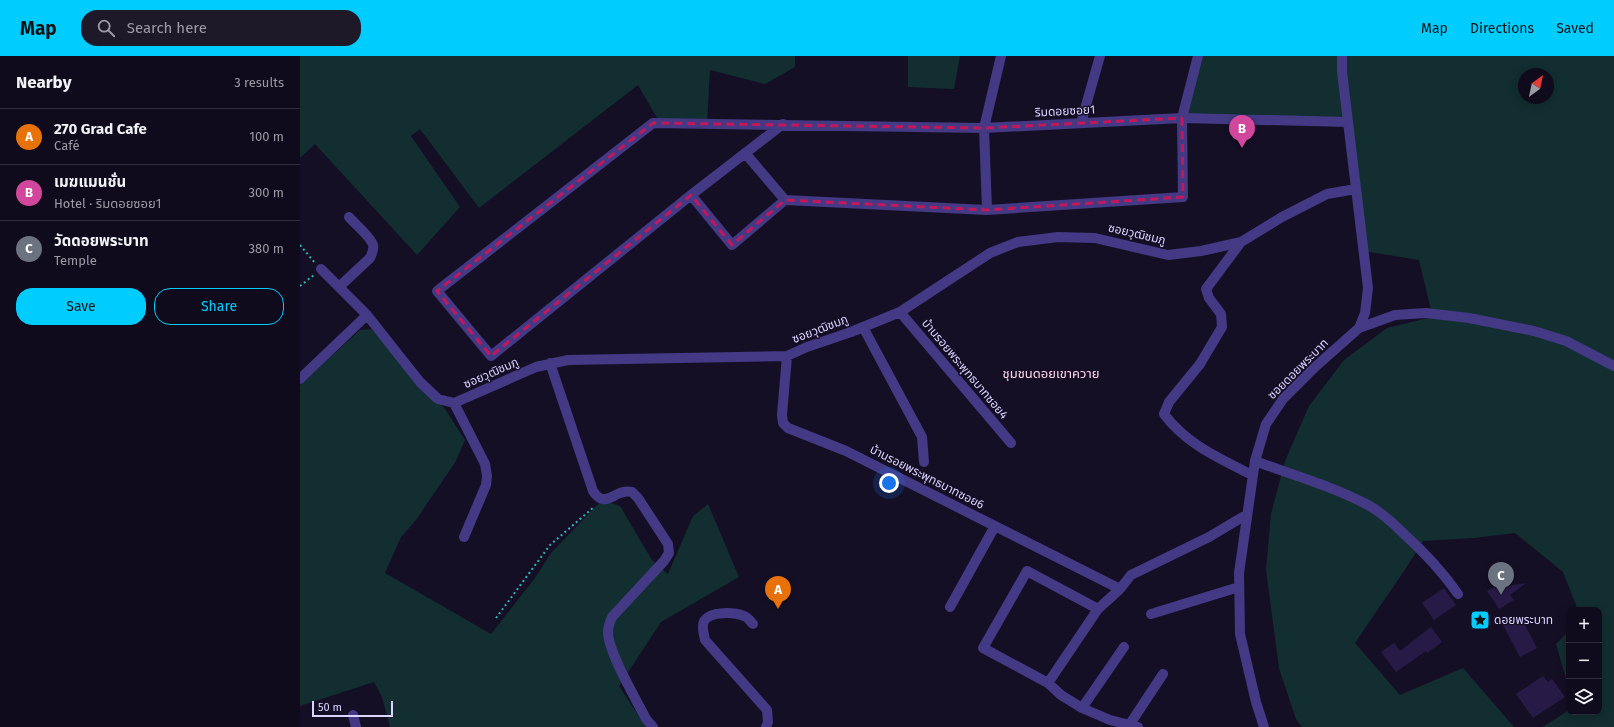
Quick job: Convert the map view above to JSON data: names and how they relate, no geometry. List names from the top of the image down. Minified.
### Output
{"streets":{"street":["ริมดอยซอย1","ซอยวุฒิชมภู","บ้านรอยพระพุทธบาทซอย4","ซอยดอยพระบาท","บ้านรอยพระพุทธบาทซอย6"]},"crossings":[["ซอยวุฒิชมภู","บ้านรอยพระพุทธบาทซอย4"],["ซอยวุฒิชมภู","บ้านรอยพระพุทธบาทซอย6"]],"districts":["ชุมชนดอยเขาควาย"],"places":{"place":["ดอยพระบาท"]},"scale_bar":"50 m","north":"top right","page":{"header":"Map","search":"Search here","nav":["Map","Directions","Saved"],"heading":["Nearby","3 results"],"list":[{"mark":"A","name":"270 Grad Cafe","note":"Café","value":"100 m"},{"mark":"B","name":"เมฆแมนชั่น","note":"Hotel · ริมดอยซอย1","value":"300 m"},{"mark":"C","name":"วัดดอยพระบาท","note":"Temple","value":"380 m"}],"pins":["B","C","A"],"buttons":["Save","Share"],"map_buttons":["+","−"],"scale":"50 m"}}
